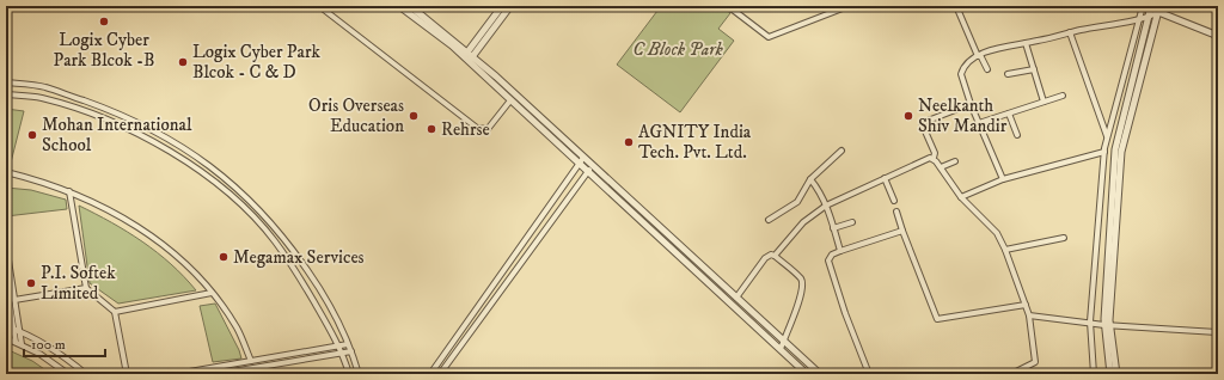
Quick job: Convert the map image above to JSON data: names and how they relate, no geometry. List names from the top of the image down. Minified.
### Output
{"parks":["C Block Park"],"places":["Logix Cyber Park Blcok -B","Logix Cyber Park Blcok - C & D","Oris Overseas Education","Neelkanth Shiv Mandir","Rehrse","Mohan International School","AGNITY India Tech. Pvt. Ltd.","Megamax Services","P.I. Softek Limited"],"scale_bar":"100 m"}
